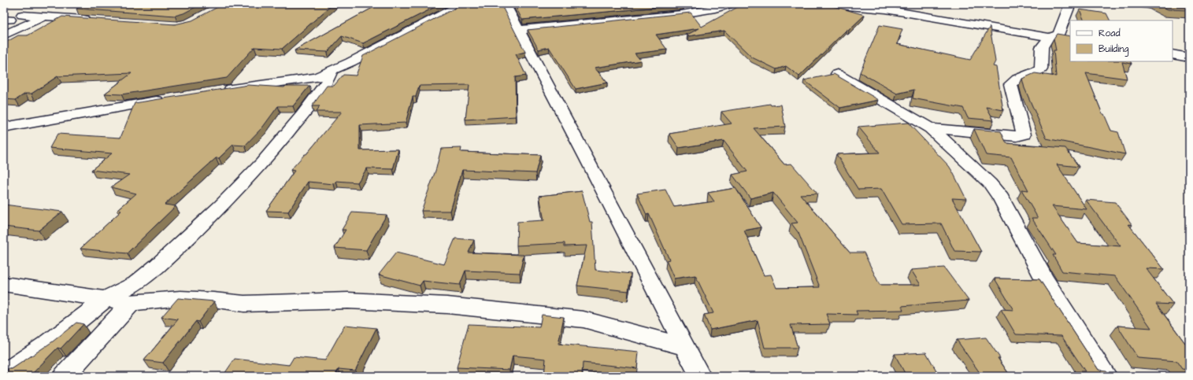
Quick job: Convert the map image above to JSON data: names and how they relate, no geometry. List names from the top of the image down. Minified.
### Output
{"legend":["Road","Building"]}
